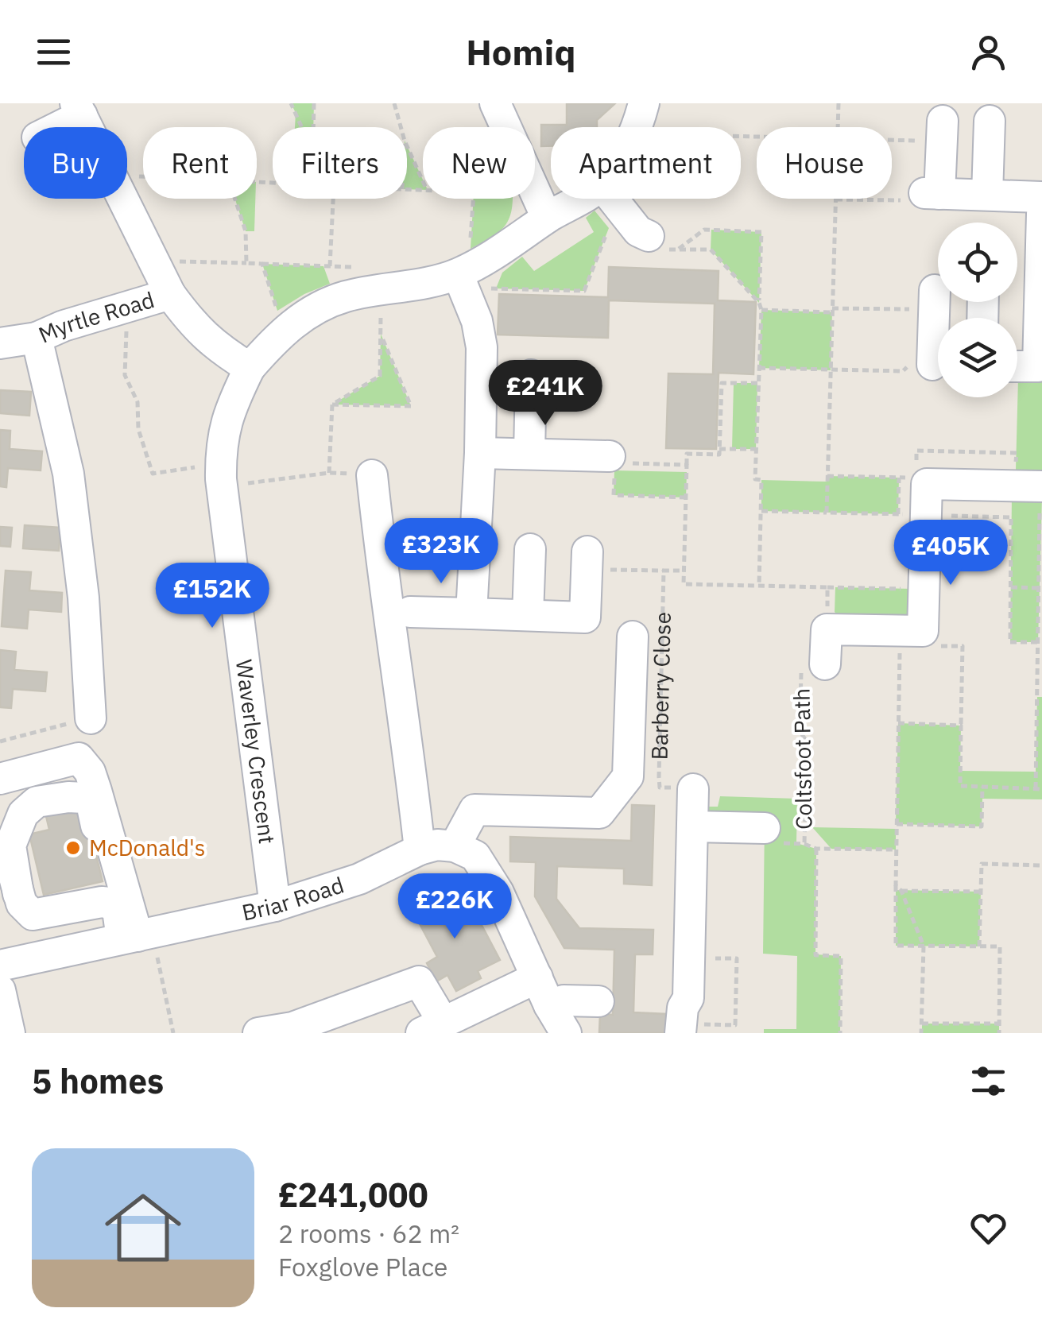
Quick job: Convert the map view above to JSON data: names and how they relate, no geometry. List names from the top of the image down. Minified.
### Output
{"streets":{"street":["Myrtle Road","Waverley Crescent","Coltsfoot Path","Briar Road"],"path":["Barberry Close"]},"crossings":[["Myrtle Road","Waverley Crescent"],["Waverley Crescent","Briar Road"]],"places":["McDonald's"],"page":{"header":"Homiq","chip":["Buy","Rent","Filters","New","Apartment","House"],"price":["£241K","£323K","£405K","£152K","£226K"],"heading":"5 homes","list":[{"name":"£241,000","note":"2 rooms · 62 m² · Foxglove Place"}]}}
